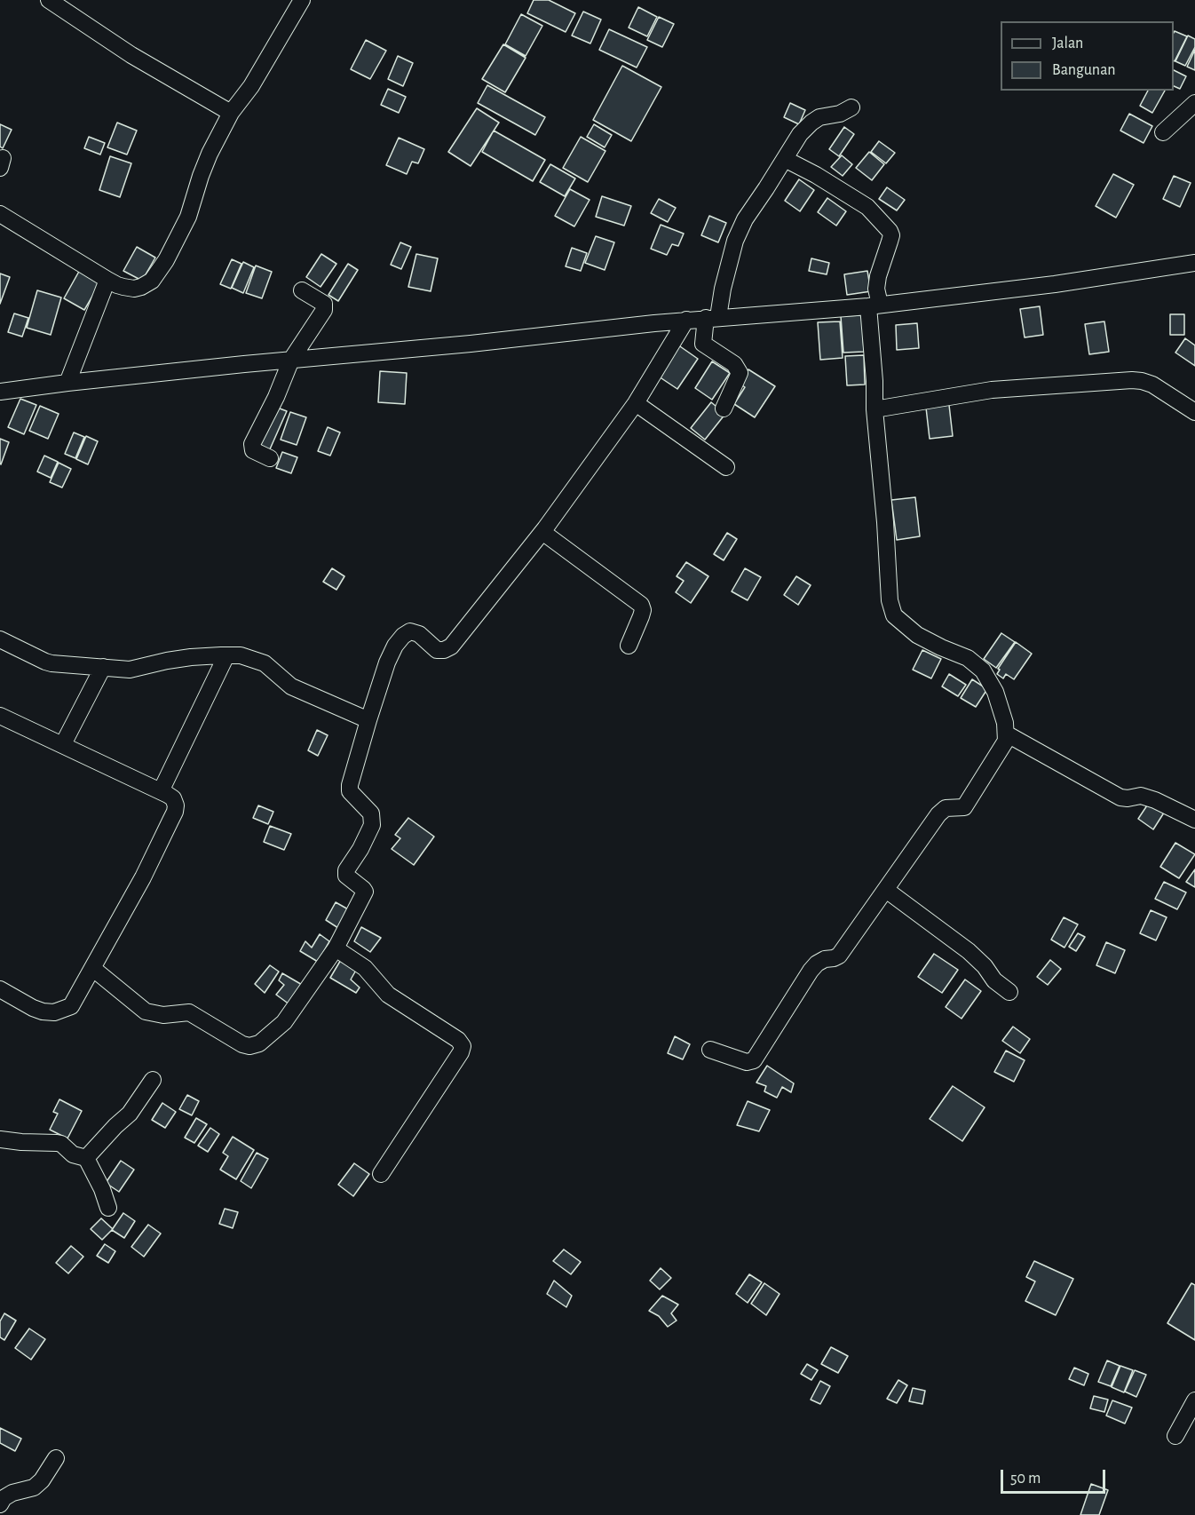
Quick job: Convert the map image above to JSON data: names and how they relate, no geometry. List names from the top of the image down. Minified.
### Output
{"legend":["Jalan","Bangunan"],"scale_bar":"50 m"}
